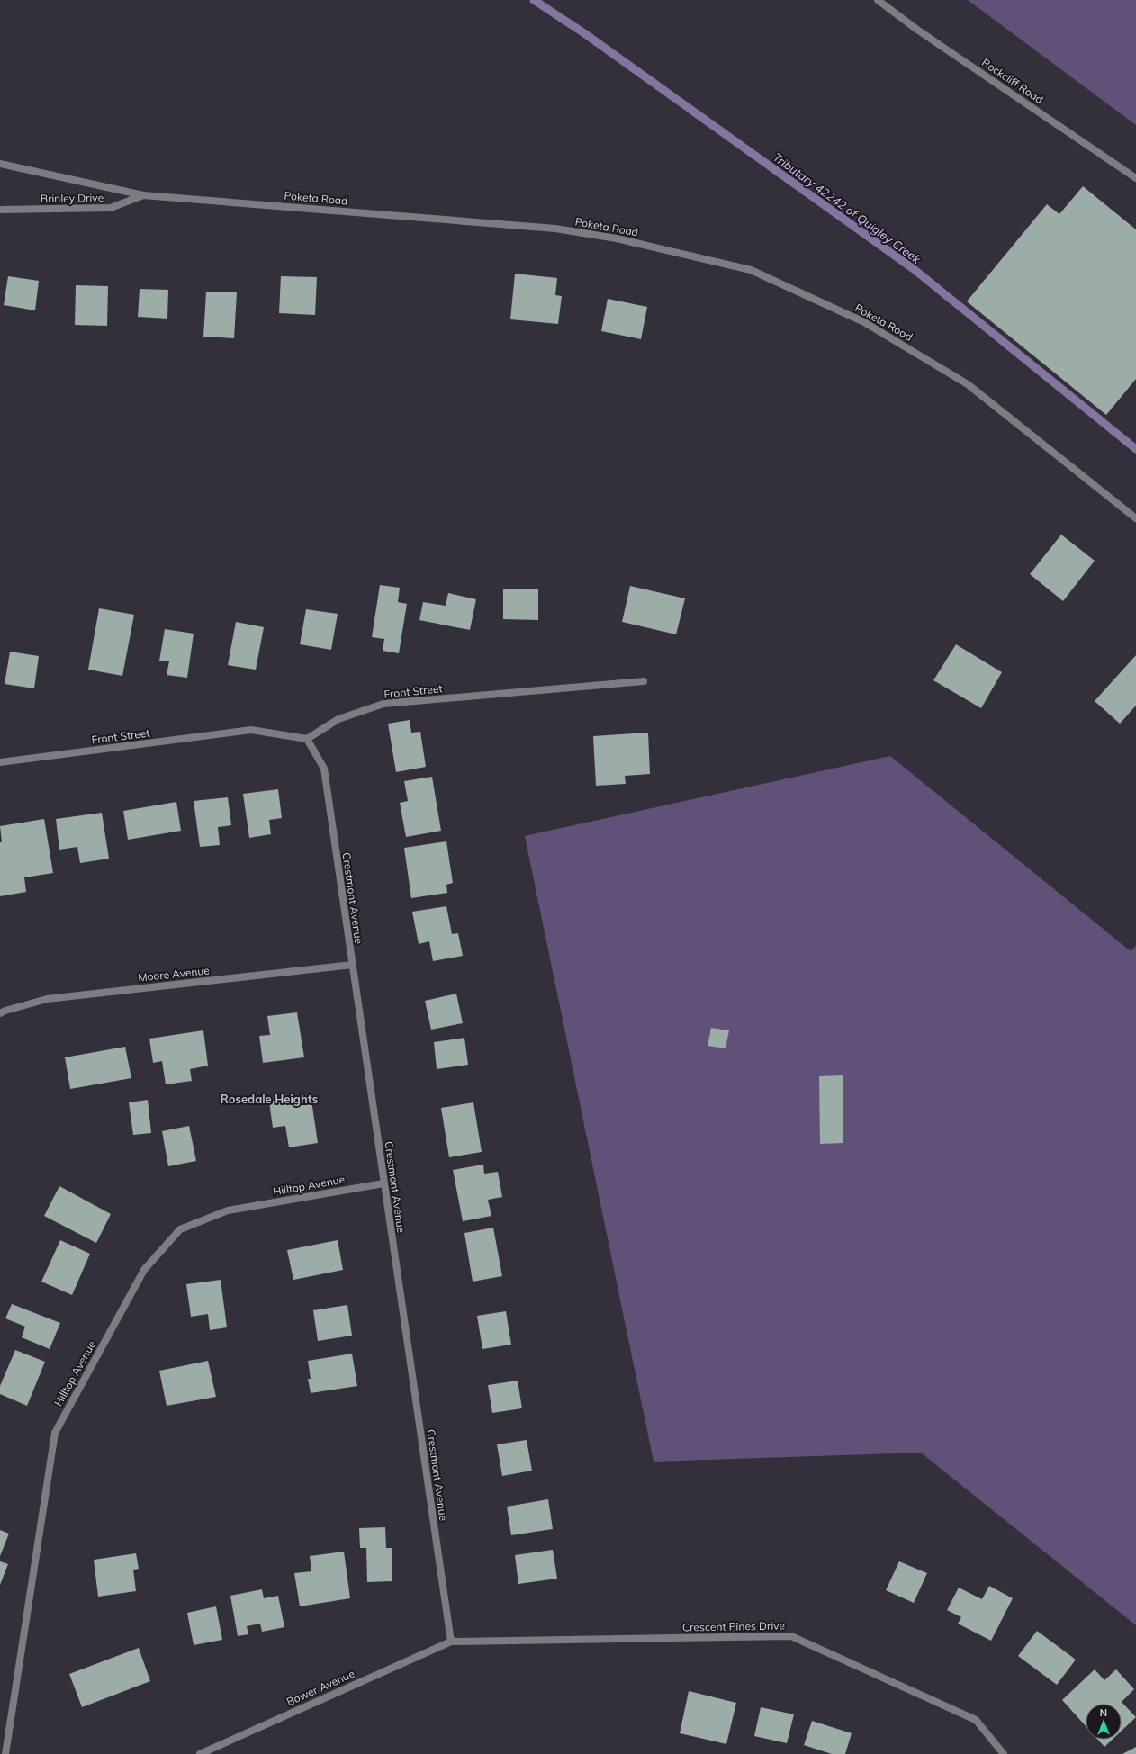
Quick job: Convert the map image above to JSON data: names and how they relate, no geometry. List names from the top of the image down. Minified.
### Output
{"streets":{"street":["Rockcliff Road","Brinley Drive","Poketa Road","Front Street","Crestmont Avenue","Moore Avenue","Hilltop Avenue","Crescent Pines Drive","Bower Avenue"]},"crossings":[["Brinley Drive","Poketa Road"],["Front Street","Crestmont Avenue"],["Crestmont Avenue","Moore Avenue"],["Crestmont Avenue","Hilltop Avenue"],["Crestmont Avenue","Crescent Pines Drive"],["Crestmont Avenue","Bower Avenue"],["Crescent Pines Drive","Bower Avenue"]],"districts":["Rosedale Heights"],"water":["Tributary 42242 of Quigley Creek"],"north":"top"}
